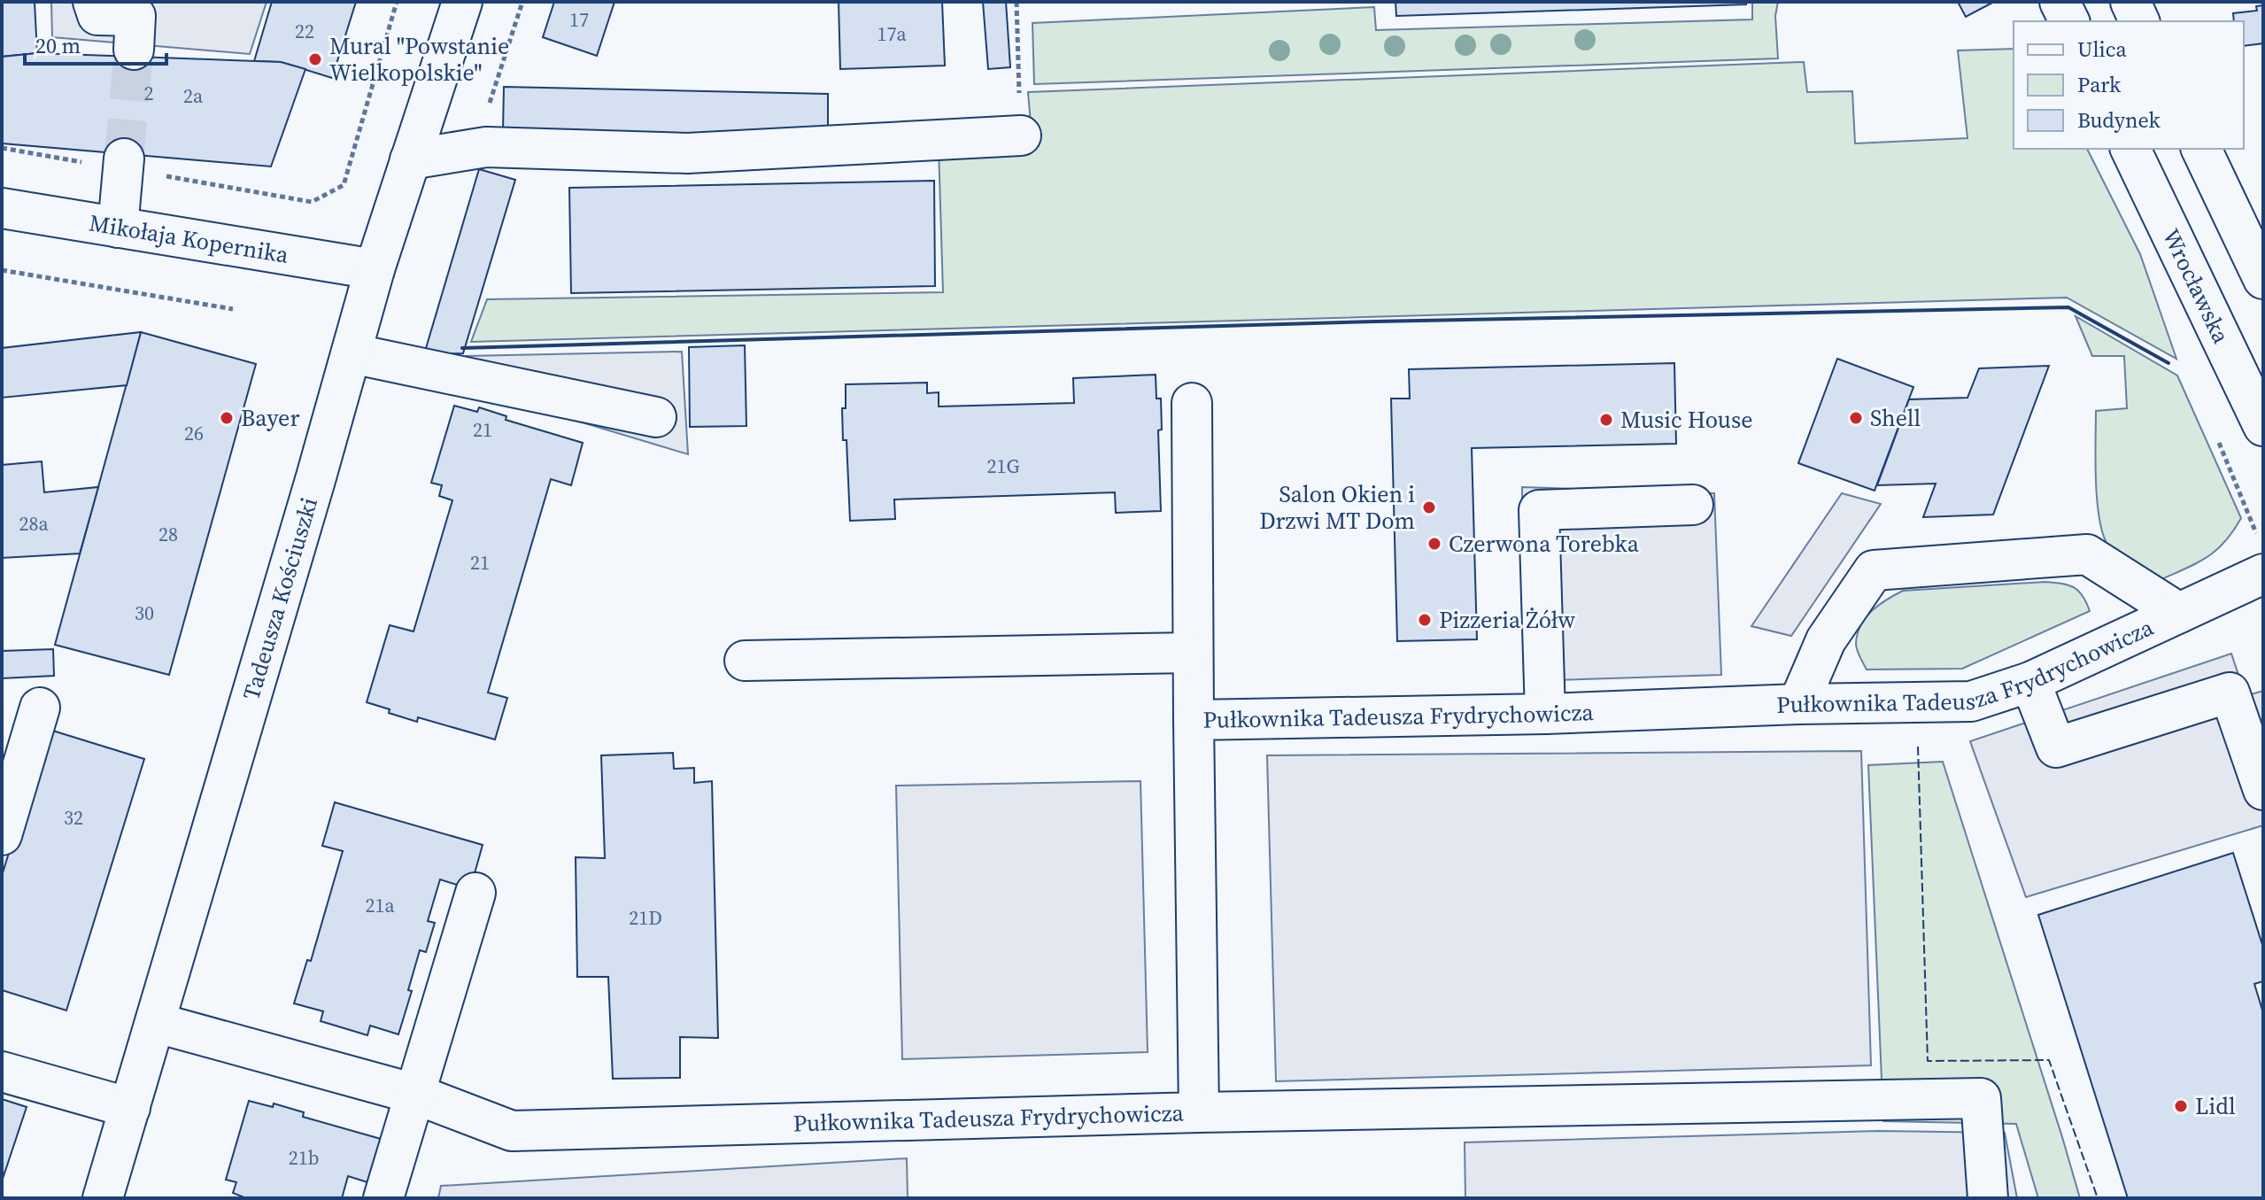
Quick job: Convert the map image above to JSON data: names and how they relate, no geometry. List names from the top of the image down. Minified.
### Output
{"streets":{"street":["Mikołaja Kopernika","Wrocławska","Tadeusza Kościuszki","Pułkownika Tadeusza Frydrychowicza"]},"crossings":[["Mikołaja Kopernika","Tadeusza Kościuszki"],["Tadeusza Kościuszki","Pułkownika Tadeusza Frydrychowicza"]],"places":["Mural \"Powstanie Wielkopolskie\"","Bayer","Shell","Music House","Salon Okien i Drzwi MT Dom","Czerwona Torebka","Pizzeria Żółw","Lidl"],"house_numbers":["17","22","17a","2","2a","21","26","21G","28a","28","21","30","32","21a","21D","21b"],"legend":["Ulica","Park","Budynek"],"scale_bar":"20 m"}
